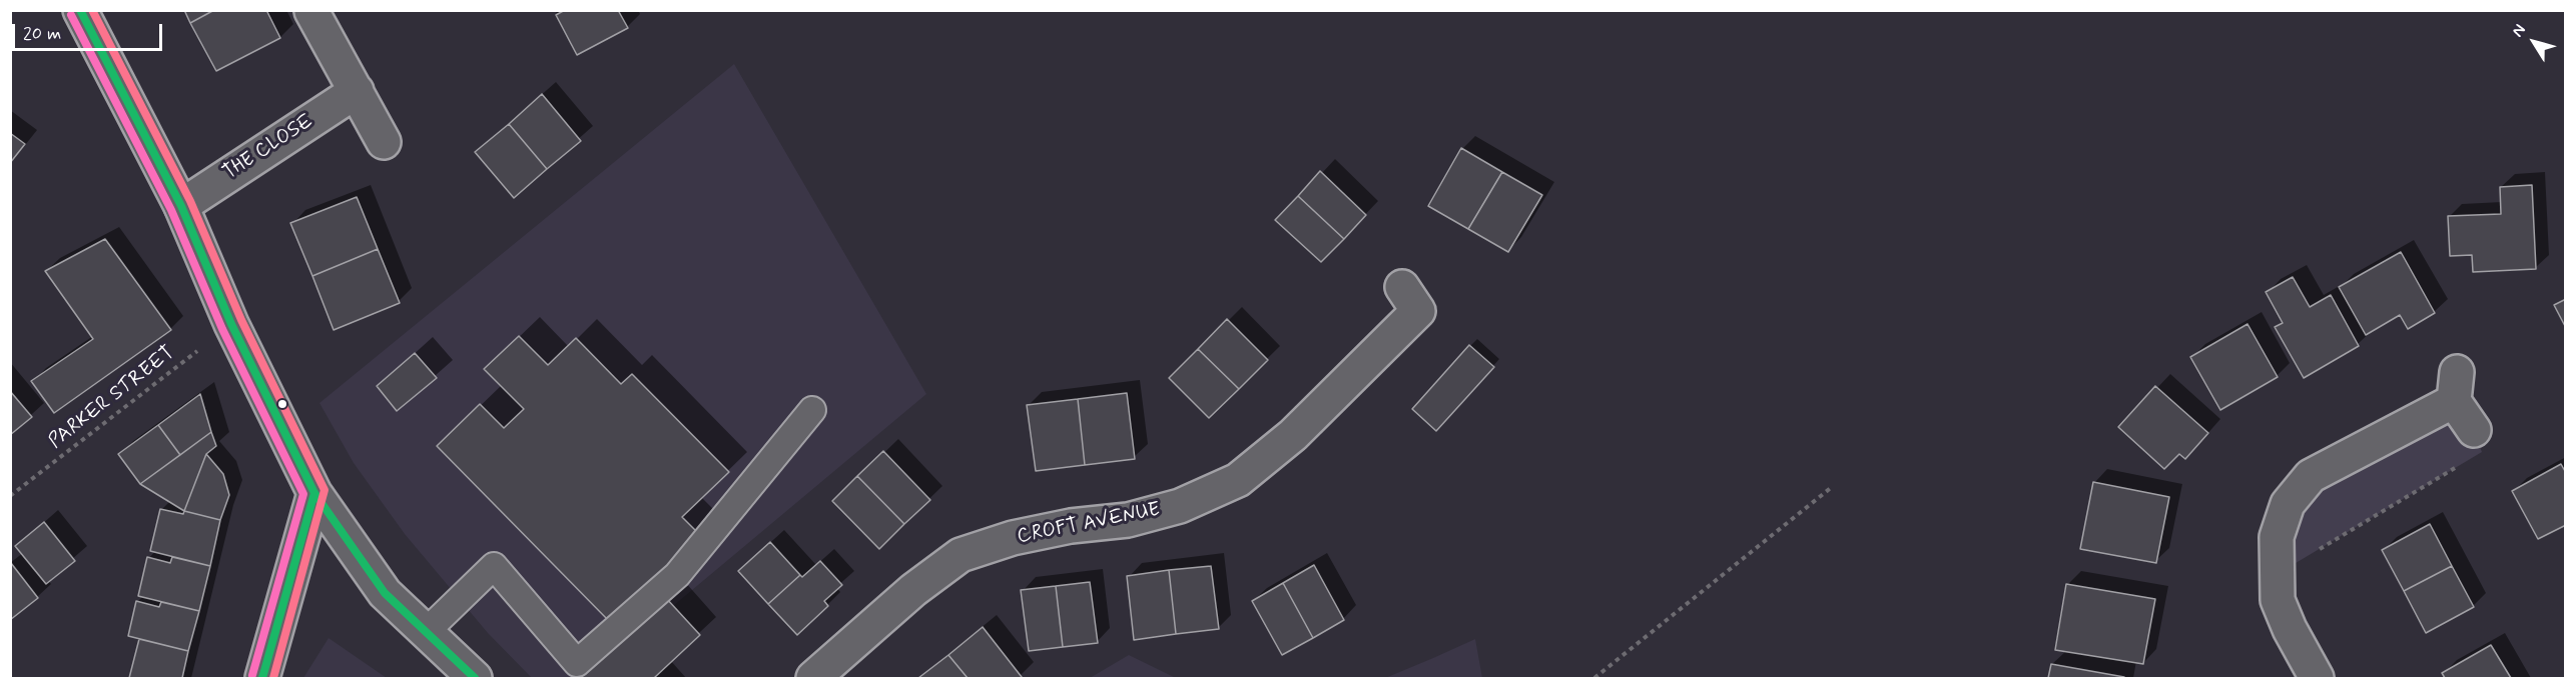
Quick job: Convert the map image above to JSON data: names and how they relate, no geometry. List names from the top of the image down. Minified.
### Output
{"streets":{"street":["THE CLOSE","CROFT AVENUE"],"path":["PARKER STREET"]},"scale_bar":"20 m","north":"top left"}
